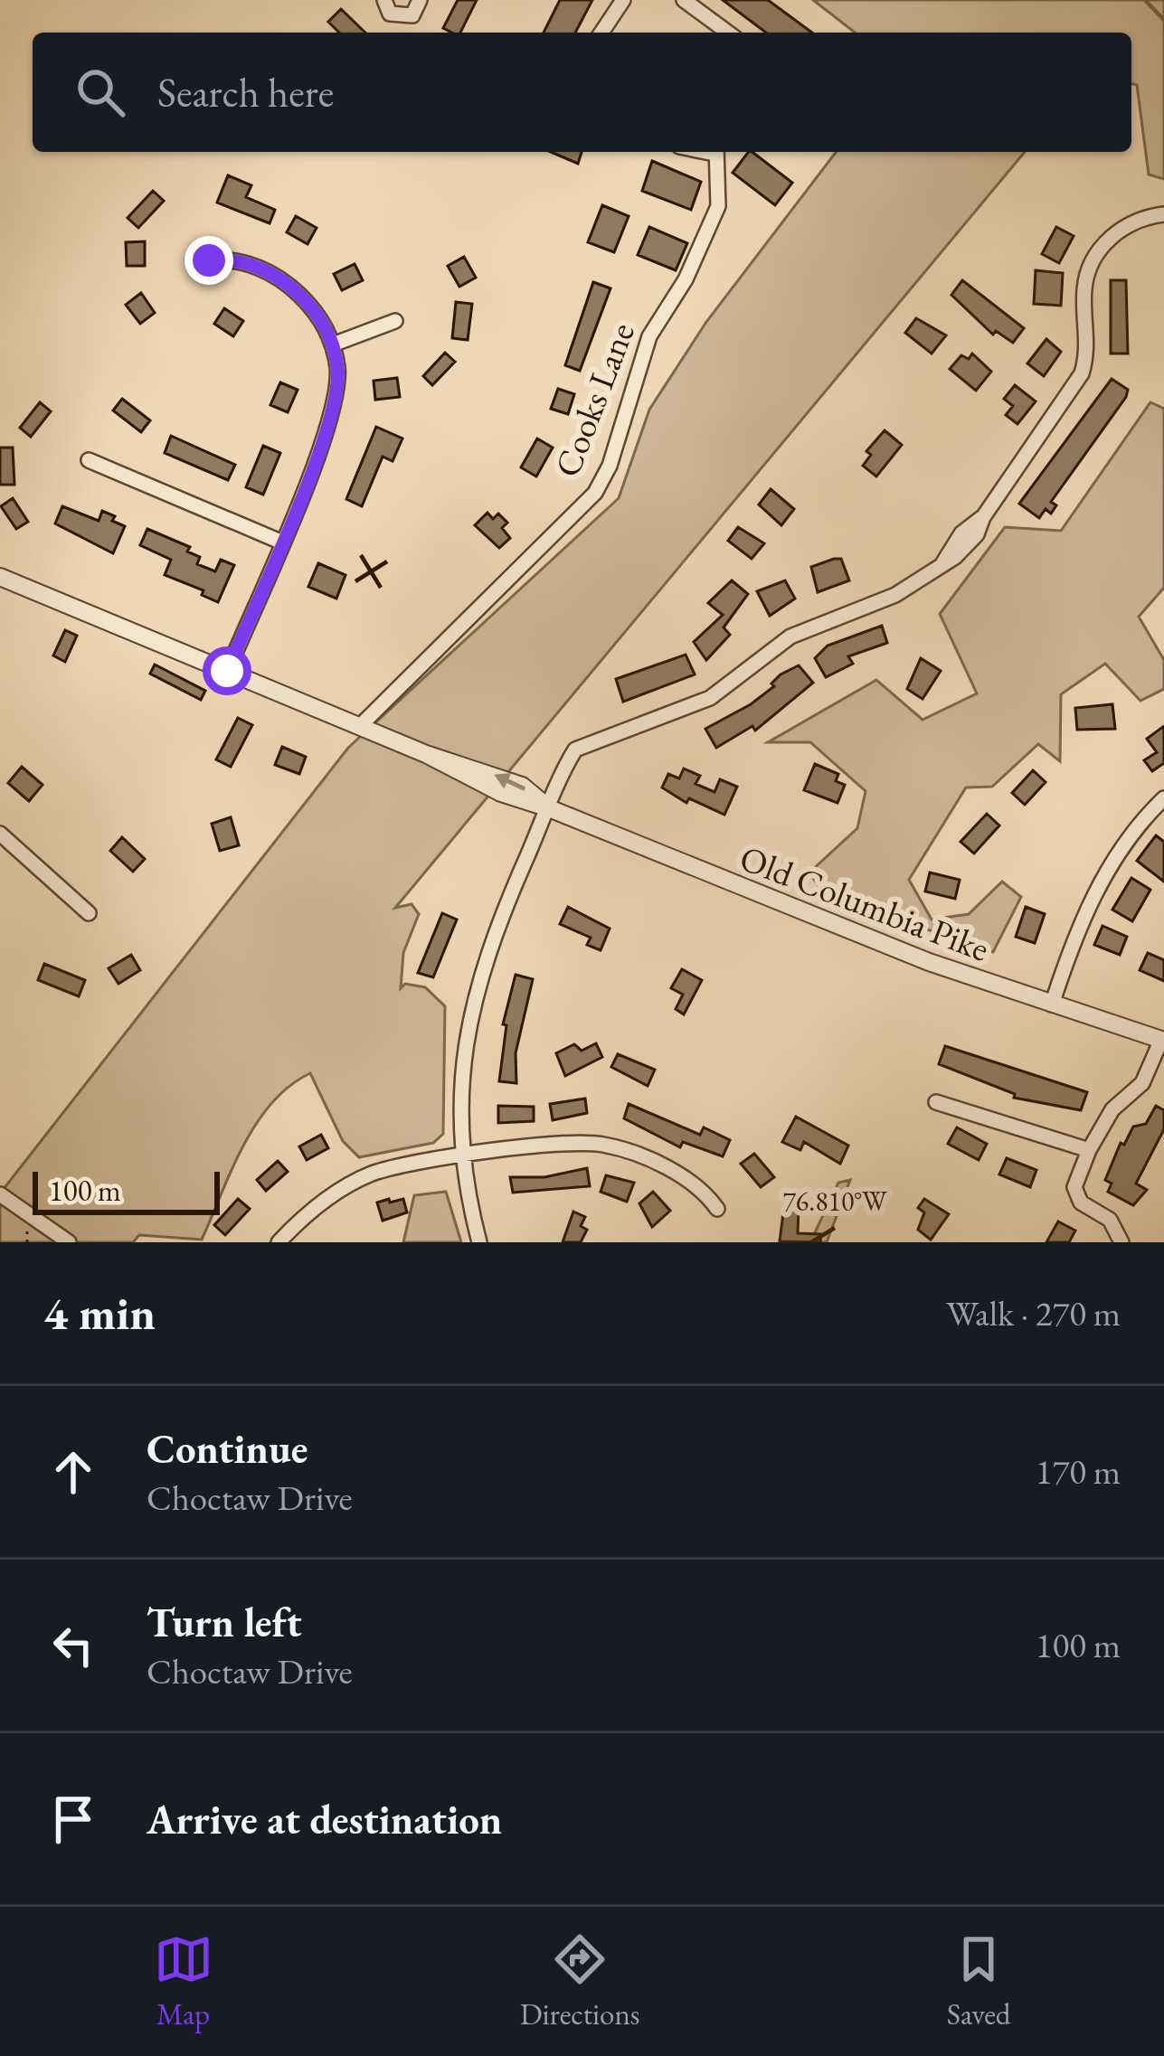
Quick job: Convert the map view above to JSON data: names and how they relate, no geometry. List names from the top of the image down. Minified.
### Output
{"streets":{"street":["Cooks Lane","Old Columbia Pike"]},"crossings":[["Cooks Lane","Old Columbia Pike"]],"scale_bar":"100 m","page":{"search":"Search here","scale":"100 m","heading":["4 min","Walk · 270 m"],"list":[["Continue","Choctaw Drive","170 m"],["Turn left","Choctaw Drive","100 m"],"Arrive at destination"],"nav":["Map","Directions","Saved"]},"coordinates":["76.810°W"]}
